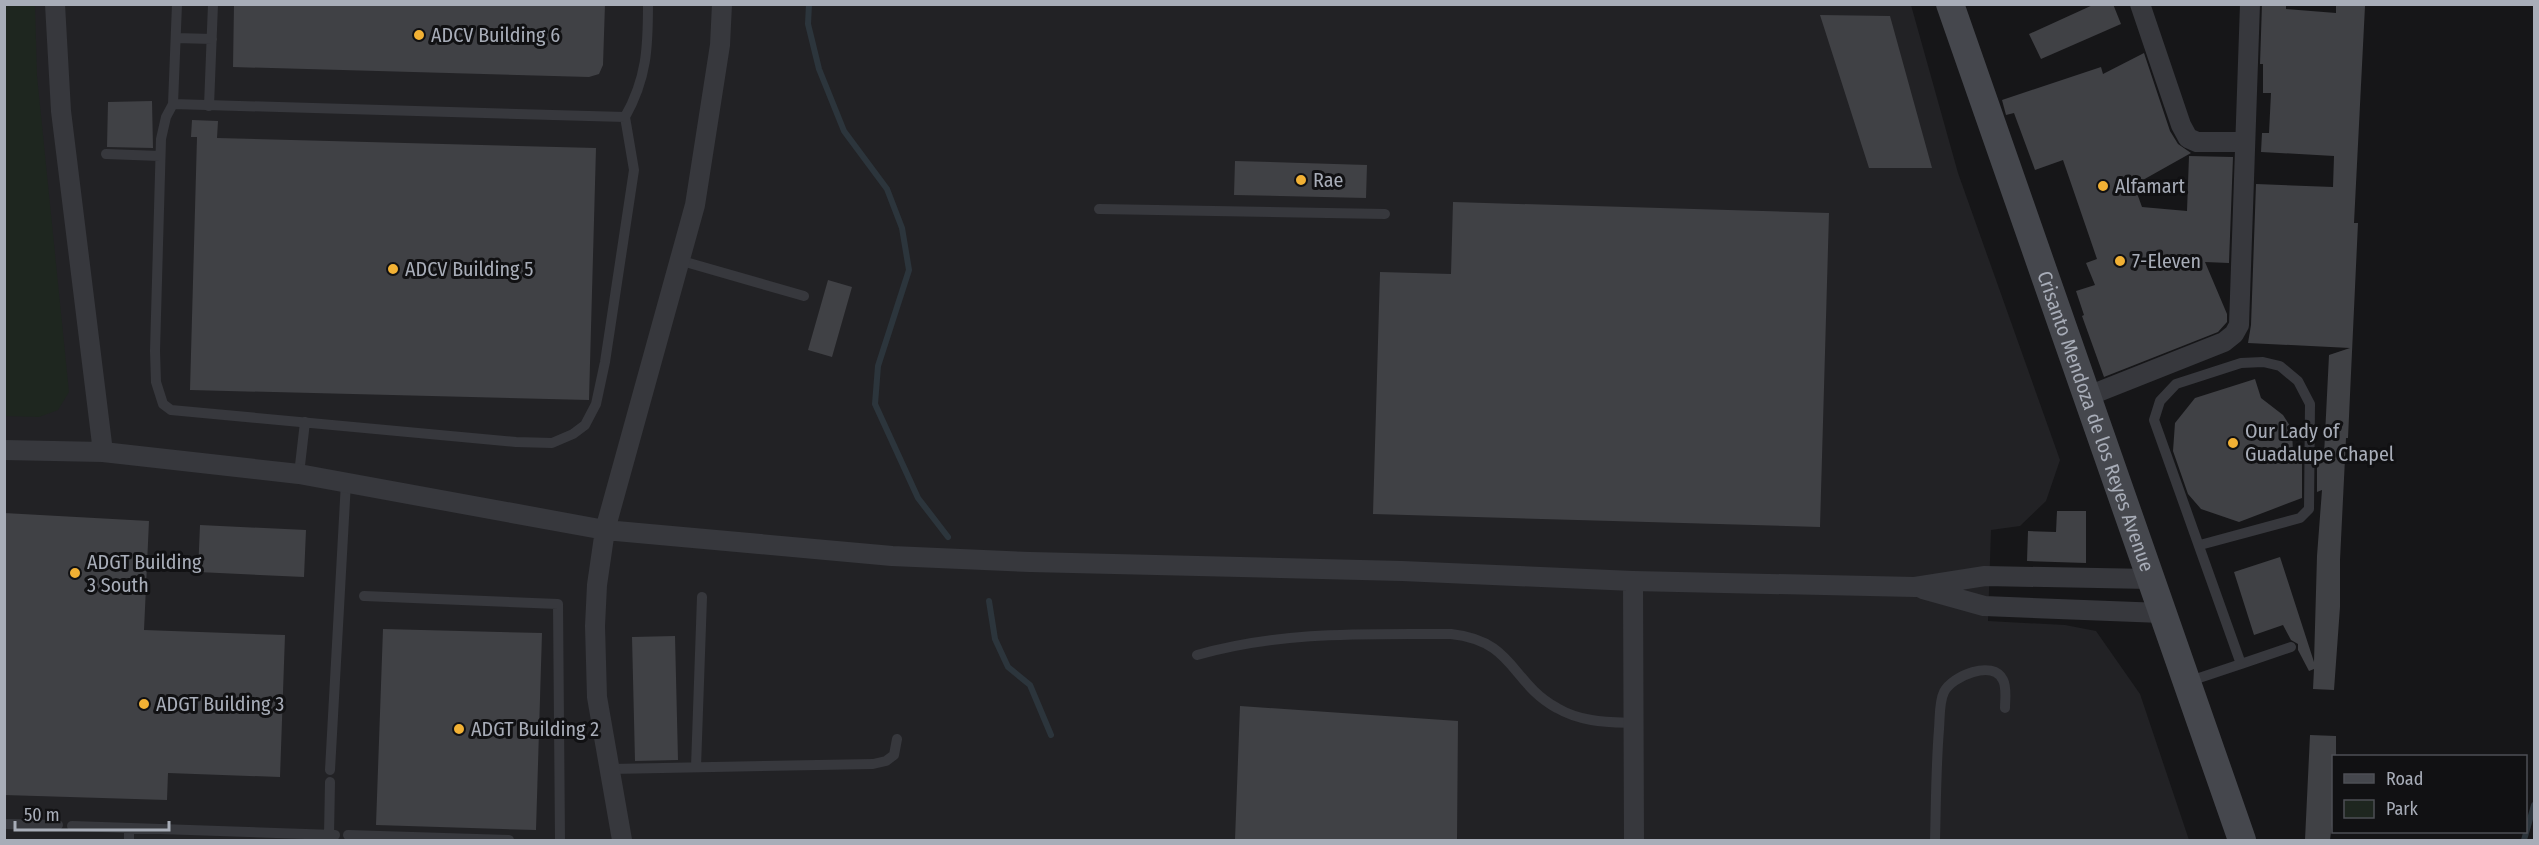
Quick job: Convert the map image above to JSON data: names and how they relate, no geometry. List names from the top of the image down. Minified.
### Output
{"streets":{"main road":["Crisanto Mendoza de los Reyes Avenue"]},"places":["ADCV Building 6","Rae","Alfamart","7-Eleven","ADCV Building 5","Our Lady of Guadalupe Chapel","ADGT Building 3 South","ADGT Building 3","ADGT Building 2"],"legend":["Road","Park"],"scale_bar":"50 m"}
